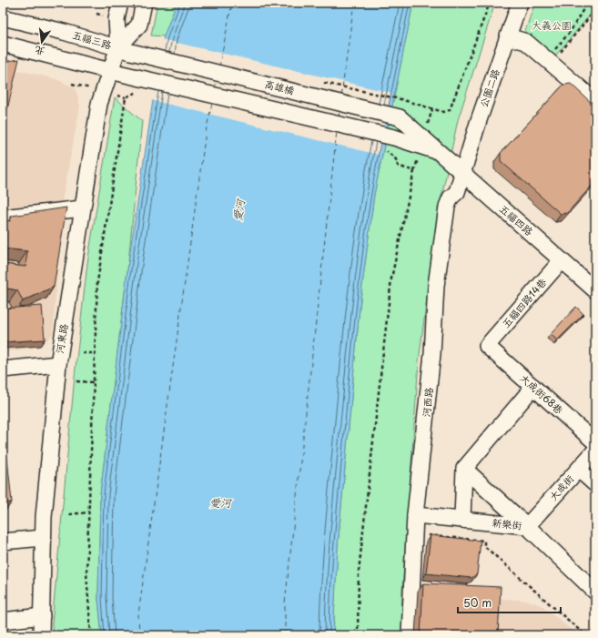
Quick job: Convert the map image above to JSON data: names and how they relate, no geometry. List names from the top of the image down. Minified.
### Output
{"streets":{"street":["五福三路","高雄橋","公園二路","五福四路","五福四路14巷","河東路","大成街68巷","河西路","大成街","新樂街"]},"crossings":[["五福三路","高雄橋"],["五福三路","河東路"],["高雄橋","五福四路"],["公園二路","五福四路"],["公園二路","河西路"],["五福四路","五福四路14巷"],["五福四路","河西路"],["五福四路14巷","大成街68巷"],["河西路","新樂街"],["大成街","新樂街"]],"water":["愛河"],"parks":["大義公園"],"scale_bar":"50 m","north":"bottom"}
